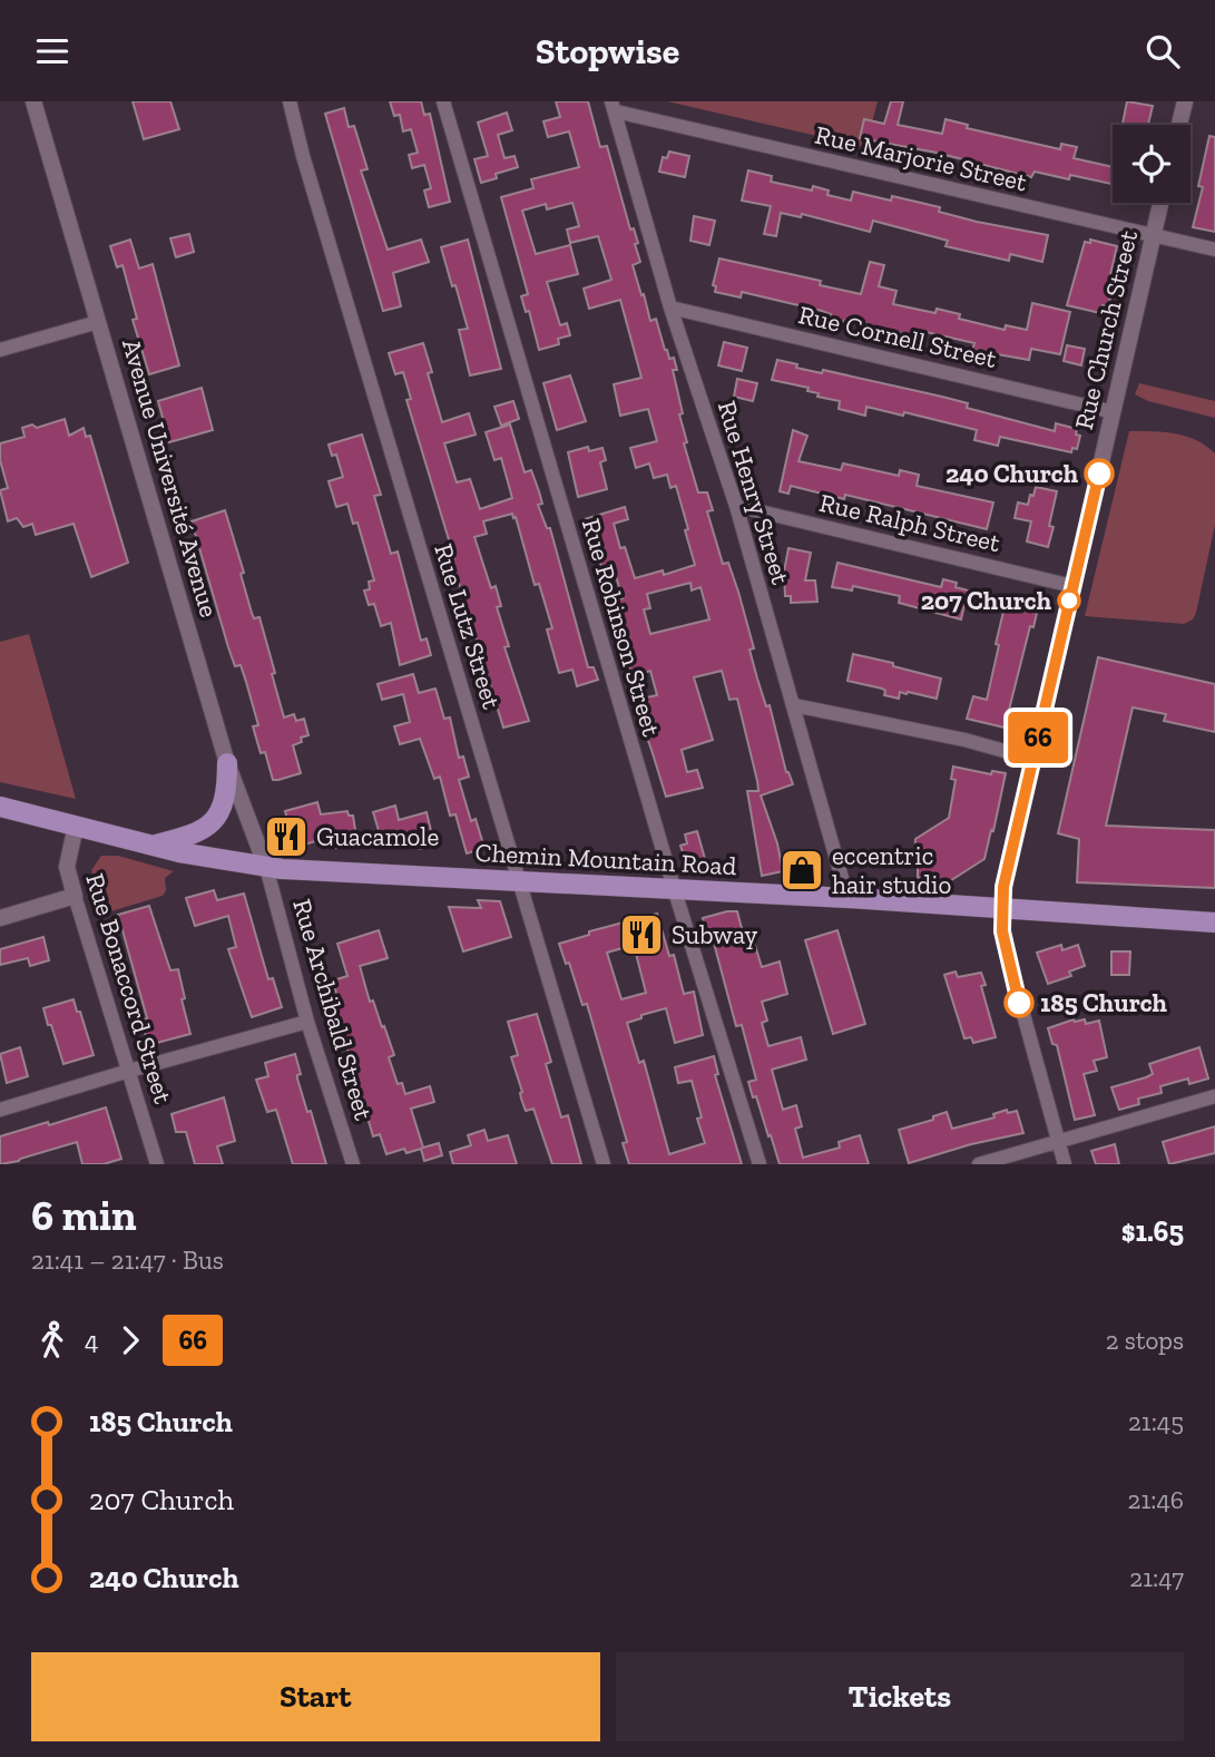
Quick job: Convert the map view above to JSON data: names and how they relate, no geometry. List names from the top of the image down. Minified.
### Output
{"streets":{"main road":["Chemin Mountain Road"],"street":["Rue Marjorie Street","Rue Church Street","Rue Cornell Street","Avenue Université Avenue","Rue Henry Street","Rue Ralph Street","Rue Lutz Street","Rue Robinson Street","Rue Bonaccord Street","Rue Archibald Street"]},"crossings":[["Rue Marjorie Street","Rue Church Street"],["Rue Marjorie Street","Rue Henry Street"],["Rue Church Street","Rue Cornell Street"],["Rue Church Street","Rue Ralph Street"],["Rue Church Street","Chemin Mountain Road"],["Rue Cornell Street","Rue Henry Street"],["Avenue Université Avenue","Chemin Mountain Road"],["Avenue Université Avenue","Rue Archibald Street"],["Rue Henry Street","Rue Ralph Street"],["Rue Henry Street","Chemin Mountain Road"],["Rue Lutz Street","Chemin Mountain Road"],["Rue Robinson Street","Chemin Mountain Road"],["Chemin Mountain Road","Rue Bonaccord Street"],["Chemin Mountain Road","Rue Archibald Street"]],"places":{"other":["240 Church","207 Church","185 Church"],"restaurant":["Guacamole","Subway"],"shop":["eccentric hair studio"]},"lines":["bus line 66"],"page":{"header":"Stopwise","on_map":"66","heading":["6 min","21:41 – 21:47 · Bus","$1.65"],"legs":["4","66","2 stops"],"list":[{"name":"185 Church","value":"21:45"},{"name":"207 Church","value":"21:46"},{"name":"240 Church","value":"21:47"}],"buttons":["Start","Tickets"]}}
